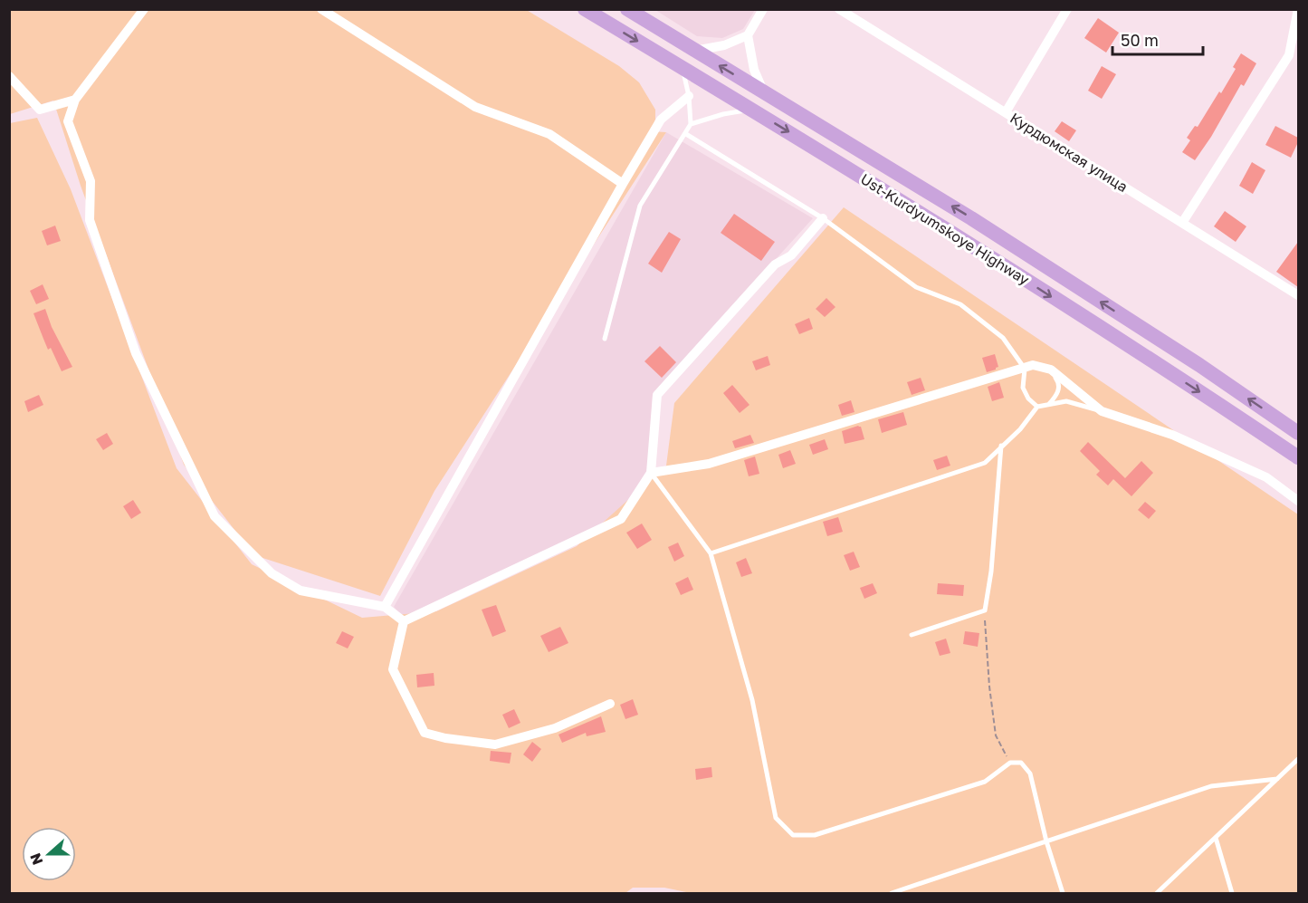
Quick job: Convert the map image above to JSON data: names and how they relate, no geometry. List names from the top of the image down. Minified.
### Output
{"streets":{"main road":["Ust-Kurdyumskoye Highway"],"street":["Курдюмская улица"]},"scale_bar":"50 m","north":"left"}
